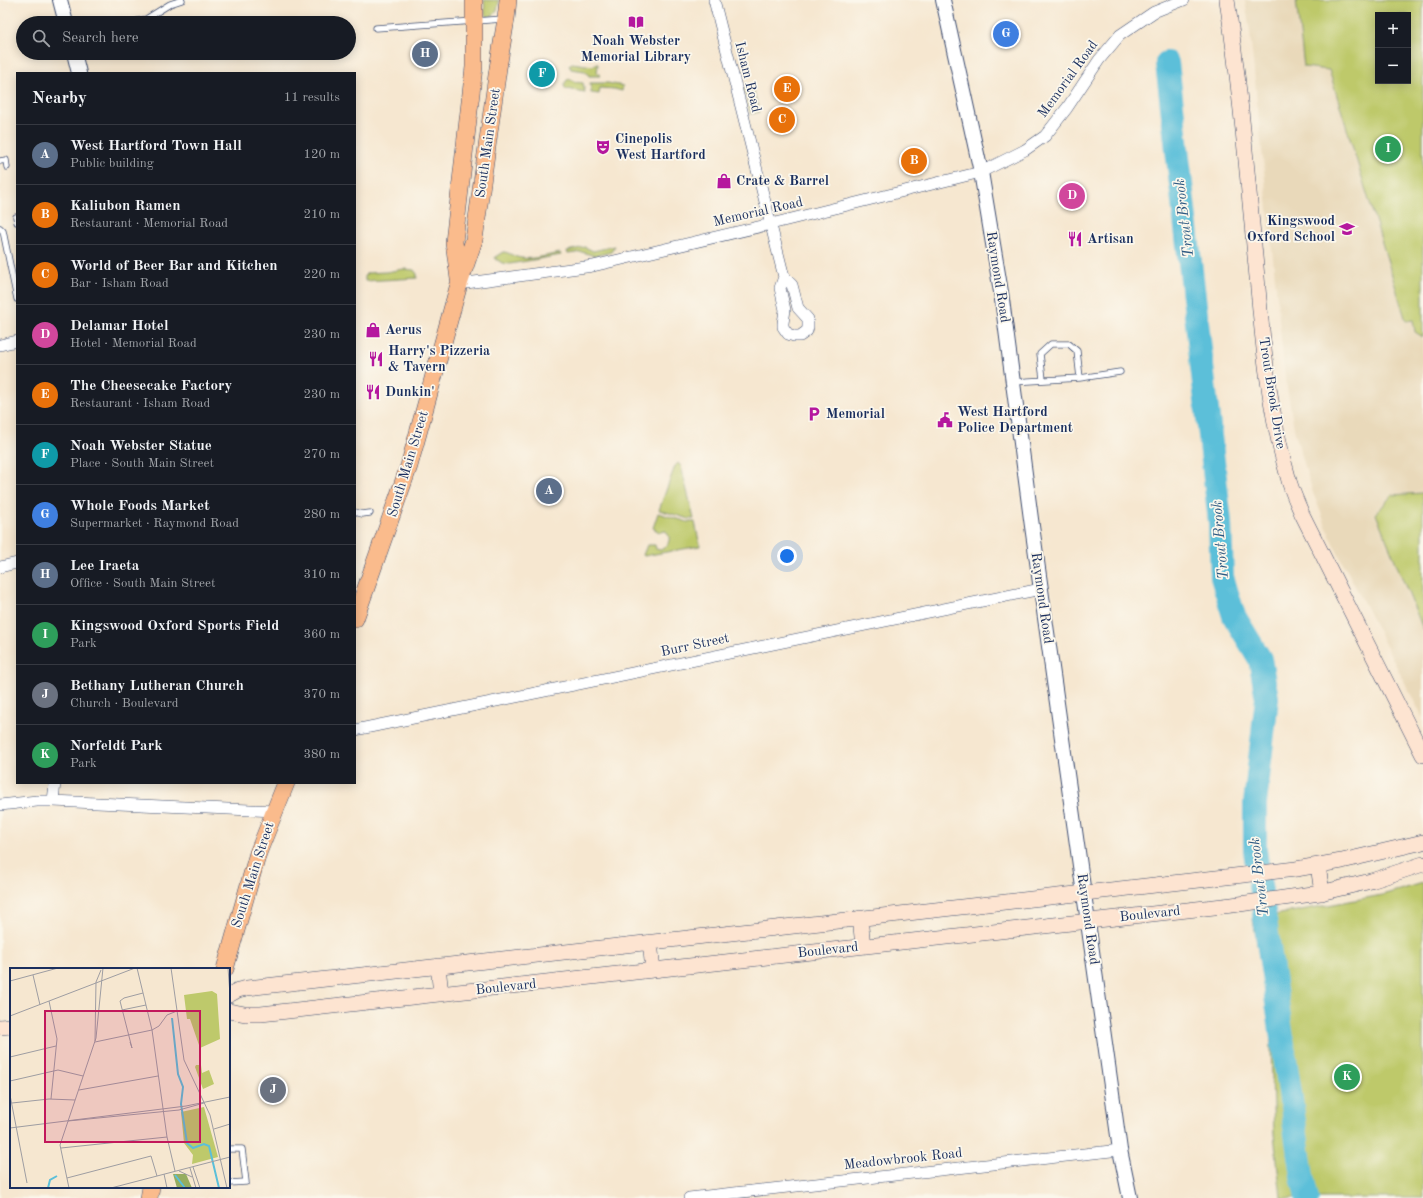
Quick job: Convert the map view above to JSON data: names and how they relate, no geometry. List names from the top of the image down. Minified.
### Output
{"streets":{"main road":["South Main Street","Trout Brook Drive","Boulevard"],"street":["Isham Road","Memorial Road","Raymond Road","Burr Street","Meadowbrook Road"]},"crossings":[["Isham Road","Memorial Road"],["Memorial Road","South Main Street"],["Memorial Road","Raymond Road"],["Raymond Road","Burr Street"],["Raymond Road","Boulevard"],["Raymond Road","Meadowbrook Road"]],"water":["Trout Brook"],"places":{"library":["Noah Webster Memorial Library"],"theatre":["Cinepolis West Hartford"],"shop":["Crate & Barrel","Aerus"],"school or university":["Kingswood Oxford School"],"restaurant":["Artisan","Harry's Pizzeria & Tavern","Dunkin'"],"parking":["Memorial"],"public building":["West Hartford Police Department"]},"page":{"map_buttons":["+","−"],"search":"Search here","pins":["G","H","F","E","C","I","B","D","A","K","J"],"heading":["Nearby","11 results"],"list":[{"mark":"A","name":"West Hartford Town Hall","note":"Public building","value":"120 m"},{"mark":"B","name":"Kaliubon Ramen","note":"Restaurant · Memorial Road","value":"210 m"},{"mark":"C","name":"World of Beer Bar and Kitchen","note":"Bar · Isham Road","value":"220 m"},{"mark":"D","name":"Delamar Hotel","note":"Hotel · Memorial Road","value":"230 m"},{"mark":"E","name":"The Cheesecake Factory","note":"Restaurant · Isham Road","value":"230 m"},{"mark":"F","name":"Noah Webster Statue","note":"Place · South Main Street","value":"270 m"},{"mark":"G","name":"Whole Foods Market","note":"Supermarket · Raymond Road","value":"280 m"},{"mark":"H","name":"Lee Iraeta","note":"Office · South Main Street","value":"310 m"},{"mark":"I","name":"Kingswood Oxford Sports Field","note":"Park","value":"360 m"},{"mark":"J","name":"Bethany Lutheran Church","note":"Church · Boulevard","value":"370 m"},{"mark":"K","name":"Norfeldt Park","note":"Park","value":"380 m"}]}}
